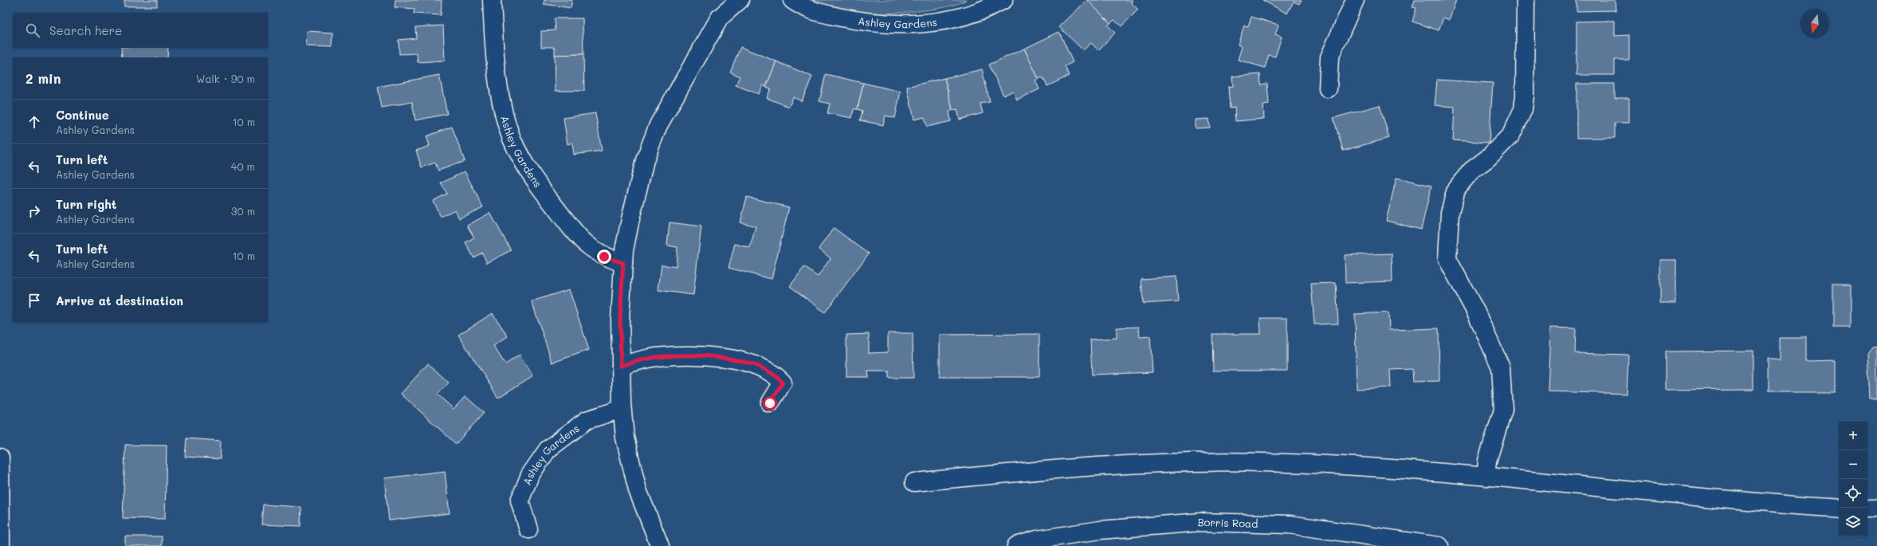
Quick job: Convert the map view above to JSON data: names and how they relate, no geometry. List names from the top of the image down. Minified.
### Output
{"streets":{"street":["Ashley Gardens","Borris Road"]},"north":"bottom","page":{"search":"Search here","heading":["2 min","Walk · 90 m"],"list":[["Continue","Ashley Gardens","10 m"],["Turn left","Ashley Gardens","40 m"],["Turn right","Ashley Gardens","30 m"],["Turn left","Ashley Gardens","10 m"],"Arrive at destination"],"map_buttons":["+","−"]}}
